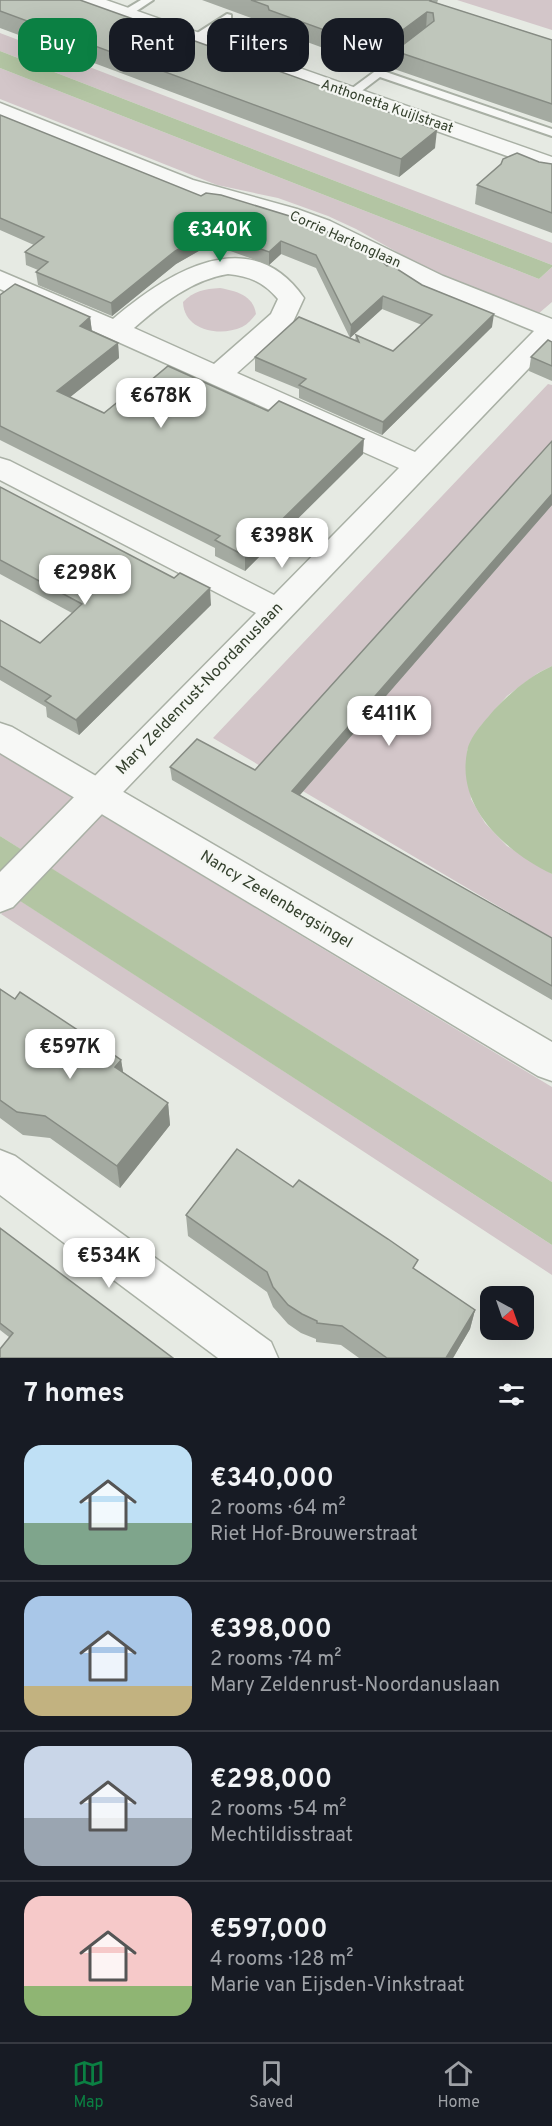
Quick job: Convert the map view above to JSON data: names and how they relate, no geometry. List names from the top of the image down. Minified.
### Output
{"streets":{"street":["Anthonetta Kuijlstraat","Corrie Hartonglaan","Mary Zeldenrust-Noordanuslaan","Nancy Zeelenbergsingel"]},"crossings":[["Corrie Hartonglaan","Mary Zeldenrust-Noordanuslaan"],["Mary Zeldenrust-Noordanuslaan","Nancy Zeelenbergsingel"]],"north":"bottom right","page":{"chip":["Buy","Rent","Filters","New"],"price":["€340K","€678K","€398K","€298K","€411K","€597K","€534K"],"heading":"7 homes","list":[{"name":"€340,000","note":"2 rooms · 64 m² · Riet Hof-Brouwerstraat"},{"name":"€398,000","note":"2 rooms · 74 m² · Mary Zeldenrust-Noordanuslaan"},{"name":"€298,000","note":"2 rooms · 54 m² · Mechtildisstraat"},{"name":"€597,000","note":"4 rooms · 128 m² · Marie van Eijsden-Vinkstraat"}],"tabs":["Map","Saved","Home"]}}
